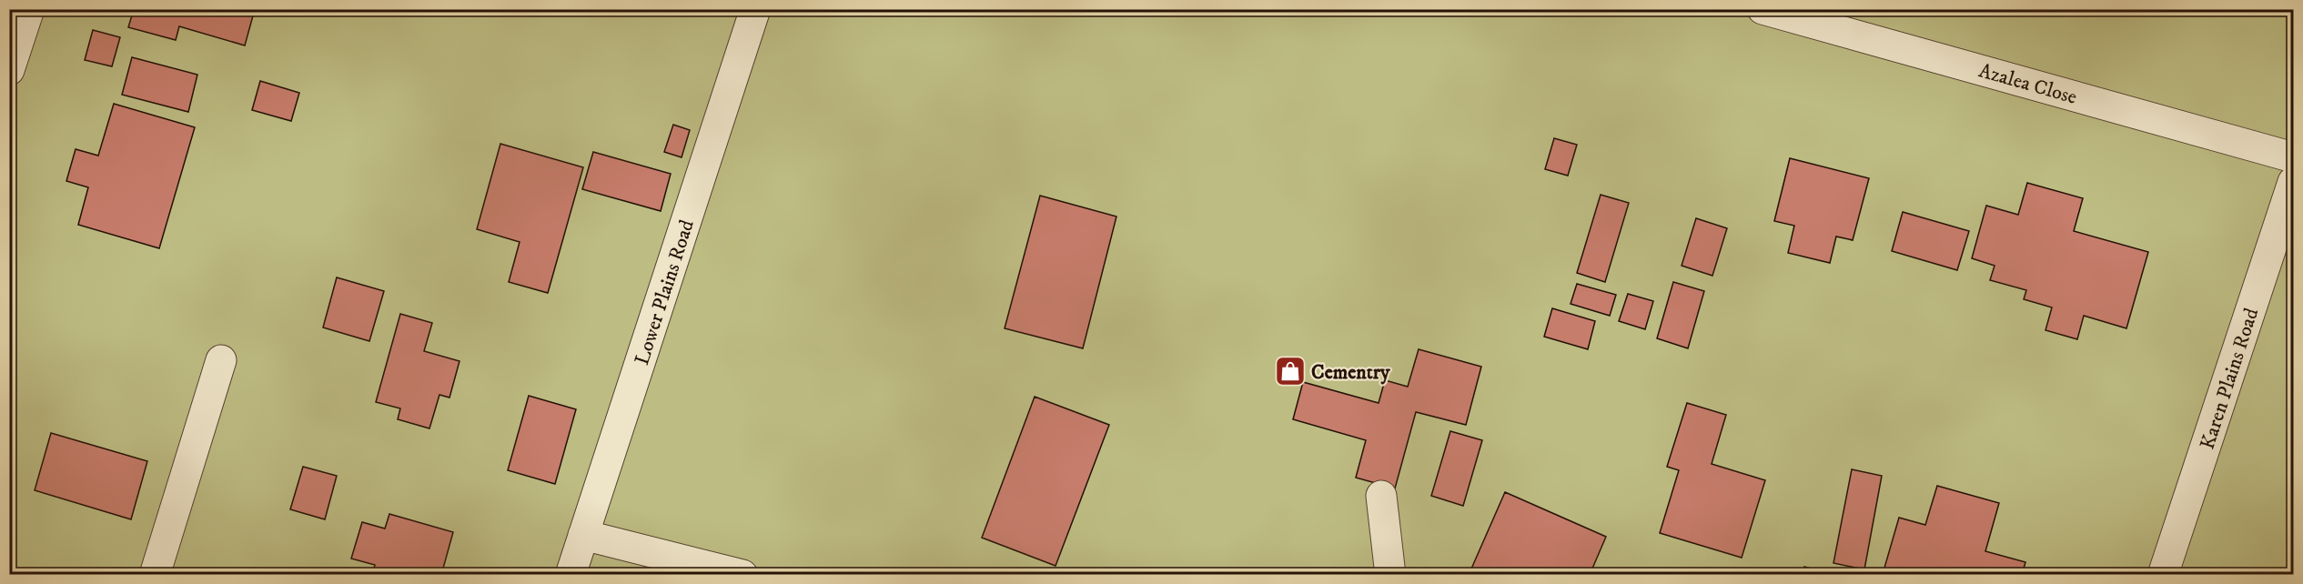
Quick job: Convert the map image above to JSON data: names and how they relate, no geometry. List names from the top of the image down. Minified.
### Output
{"streets":{"street":["Azalea Close","Lower Plains Road","Karen Plains Road"]},"places":{"shop":["Cementry"]}}
